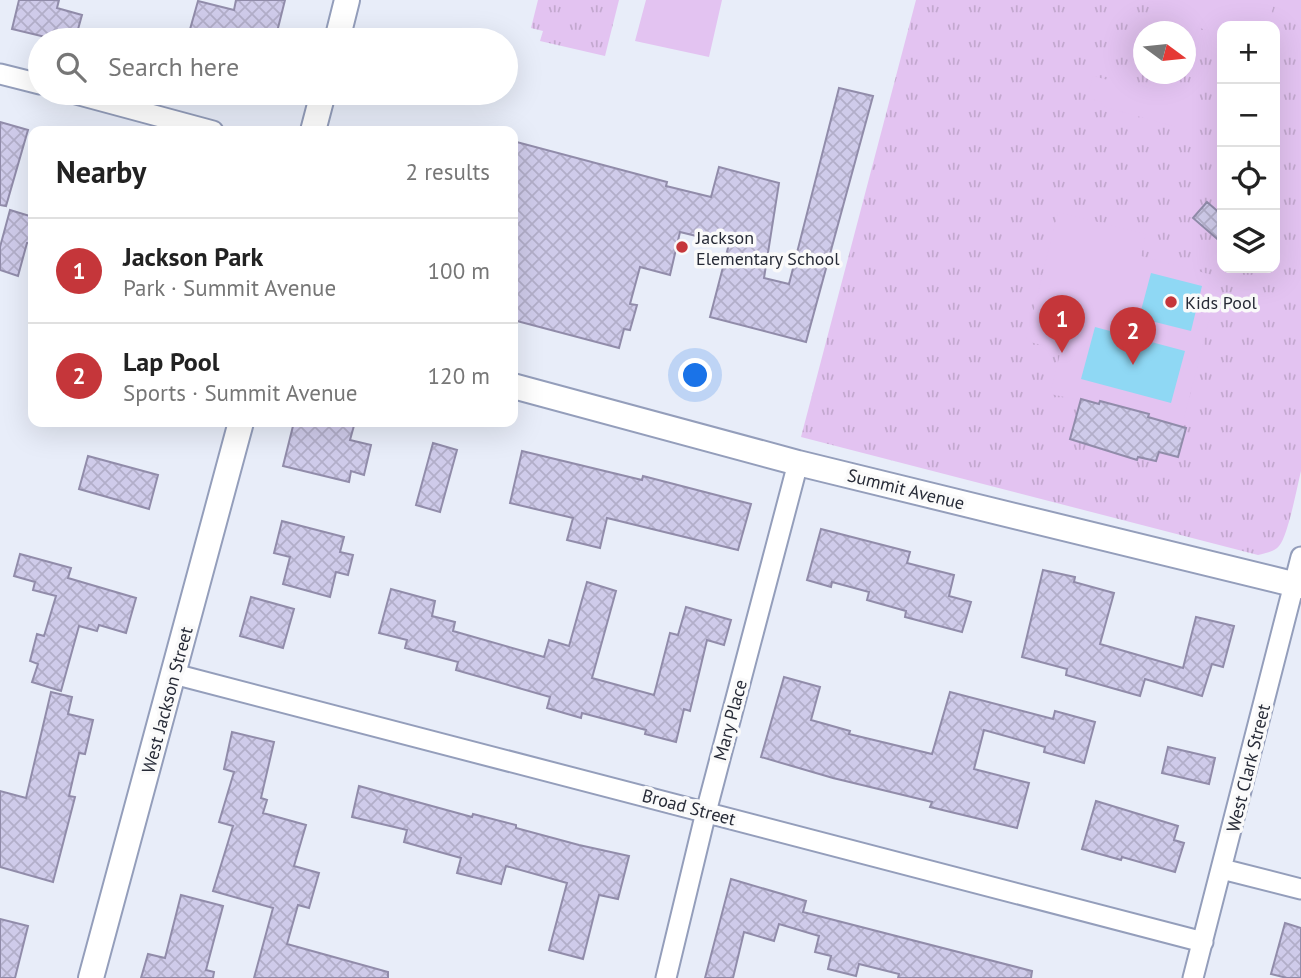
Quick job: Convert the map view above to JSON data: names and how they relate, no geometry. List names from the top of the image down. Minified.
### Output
{"streets":{"street":["Summit Avenue","West Jackson Street","Mary Place","West Clark Street","Broad Street"]},"crossings":[["Summit Avenue","Mary Place"],["Summit Avenue","West Clark Street"],["West Jackson Street","Broad Street"],["Mary Place","Broad Street"],["West Clark Street","Broad Street"]],"places":["Jackson Elementary School","Kids Pool"],"north":"right","page":{"map_buttons":["+","−"],"search":"Search here","heading":["Nearby","2 results"],"list":[{"mark":"1","name":"Jackson Park","note":"Park · Summit Avenue","value":"100 m"},{"mark":"2","name":"Lap Pool","note":"Sports · Summit Avenue","value":"120 m"}],"pins":["1","2"]}}
